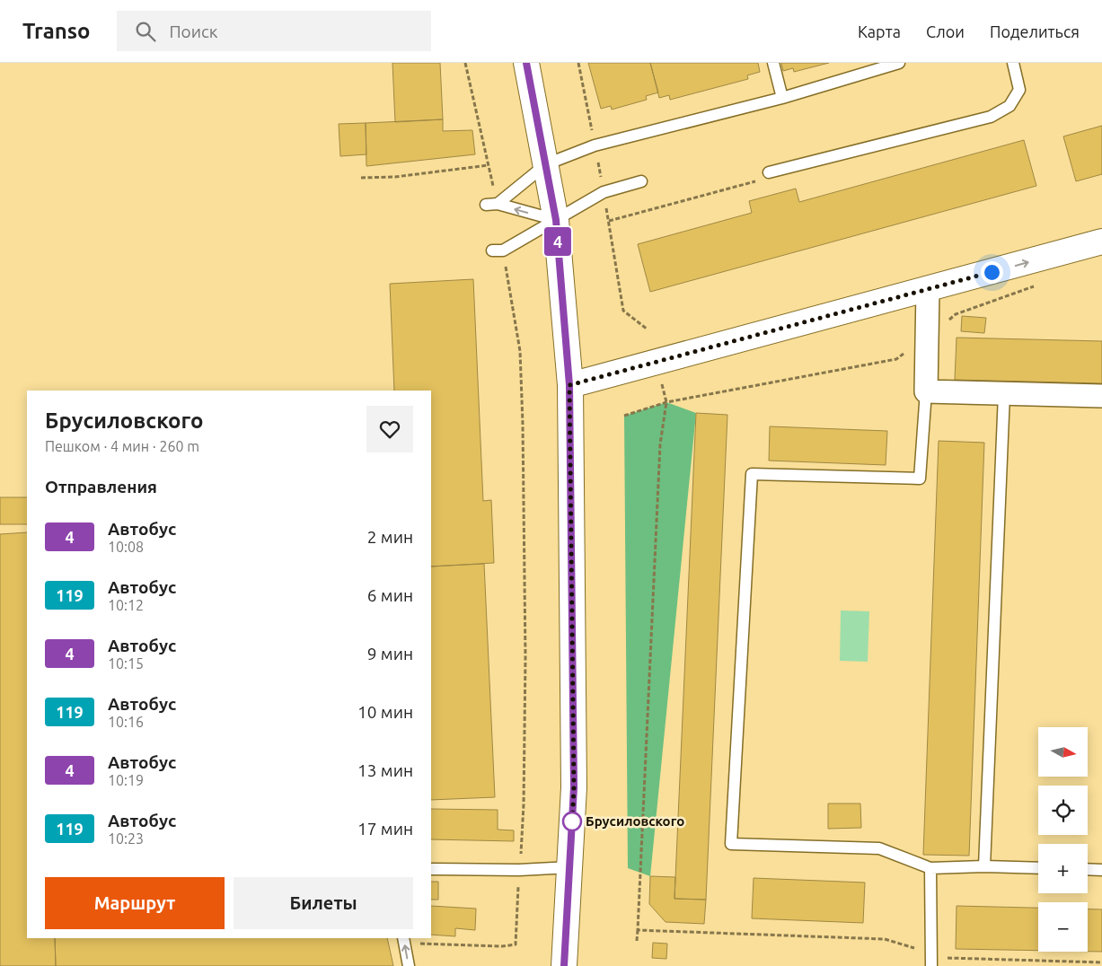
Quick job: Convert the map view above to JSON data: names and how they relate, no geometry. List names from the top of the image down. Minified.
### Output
{"places":["Брусиловского"],"lines":["bus line 4"],"north":"right","page":{"header":"Transo","search":"Поиск","nav":["Карта","Слои","Поделиться"],"on_map":"4","heading":[["Брусиловского","Пешком · 4 мин · 260 m"],"Отправления"],"list":[{"mark":"4","name":"Автобус","note":"10:08","value":"2 мин"},{"mark":"119","name":"Автобус","note":"10:12","value":"6 мин"},{"mark":"4","name":"Автобус","note":"10:15","value":"9 мин"},{"mark":"119","name":"Автобус","note":"10:16","value":"10 мин"},{"mark":"4","name":"Автобус","note":"10:19","value":"13 мин"},{"mark":"119","name":"Автобус","note":"10:23","value":"17 мин"}],"map_buttons":["+","−"],"buttons":["Маршрут","Билеты"]}}
